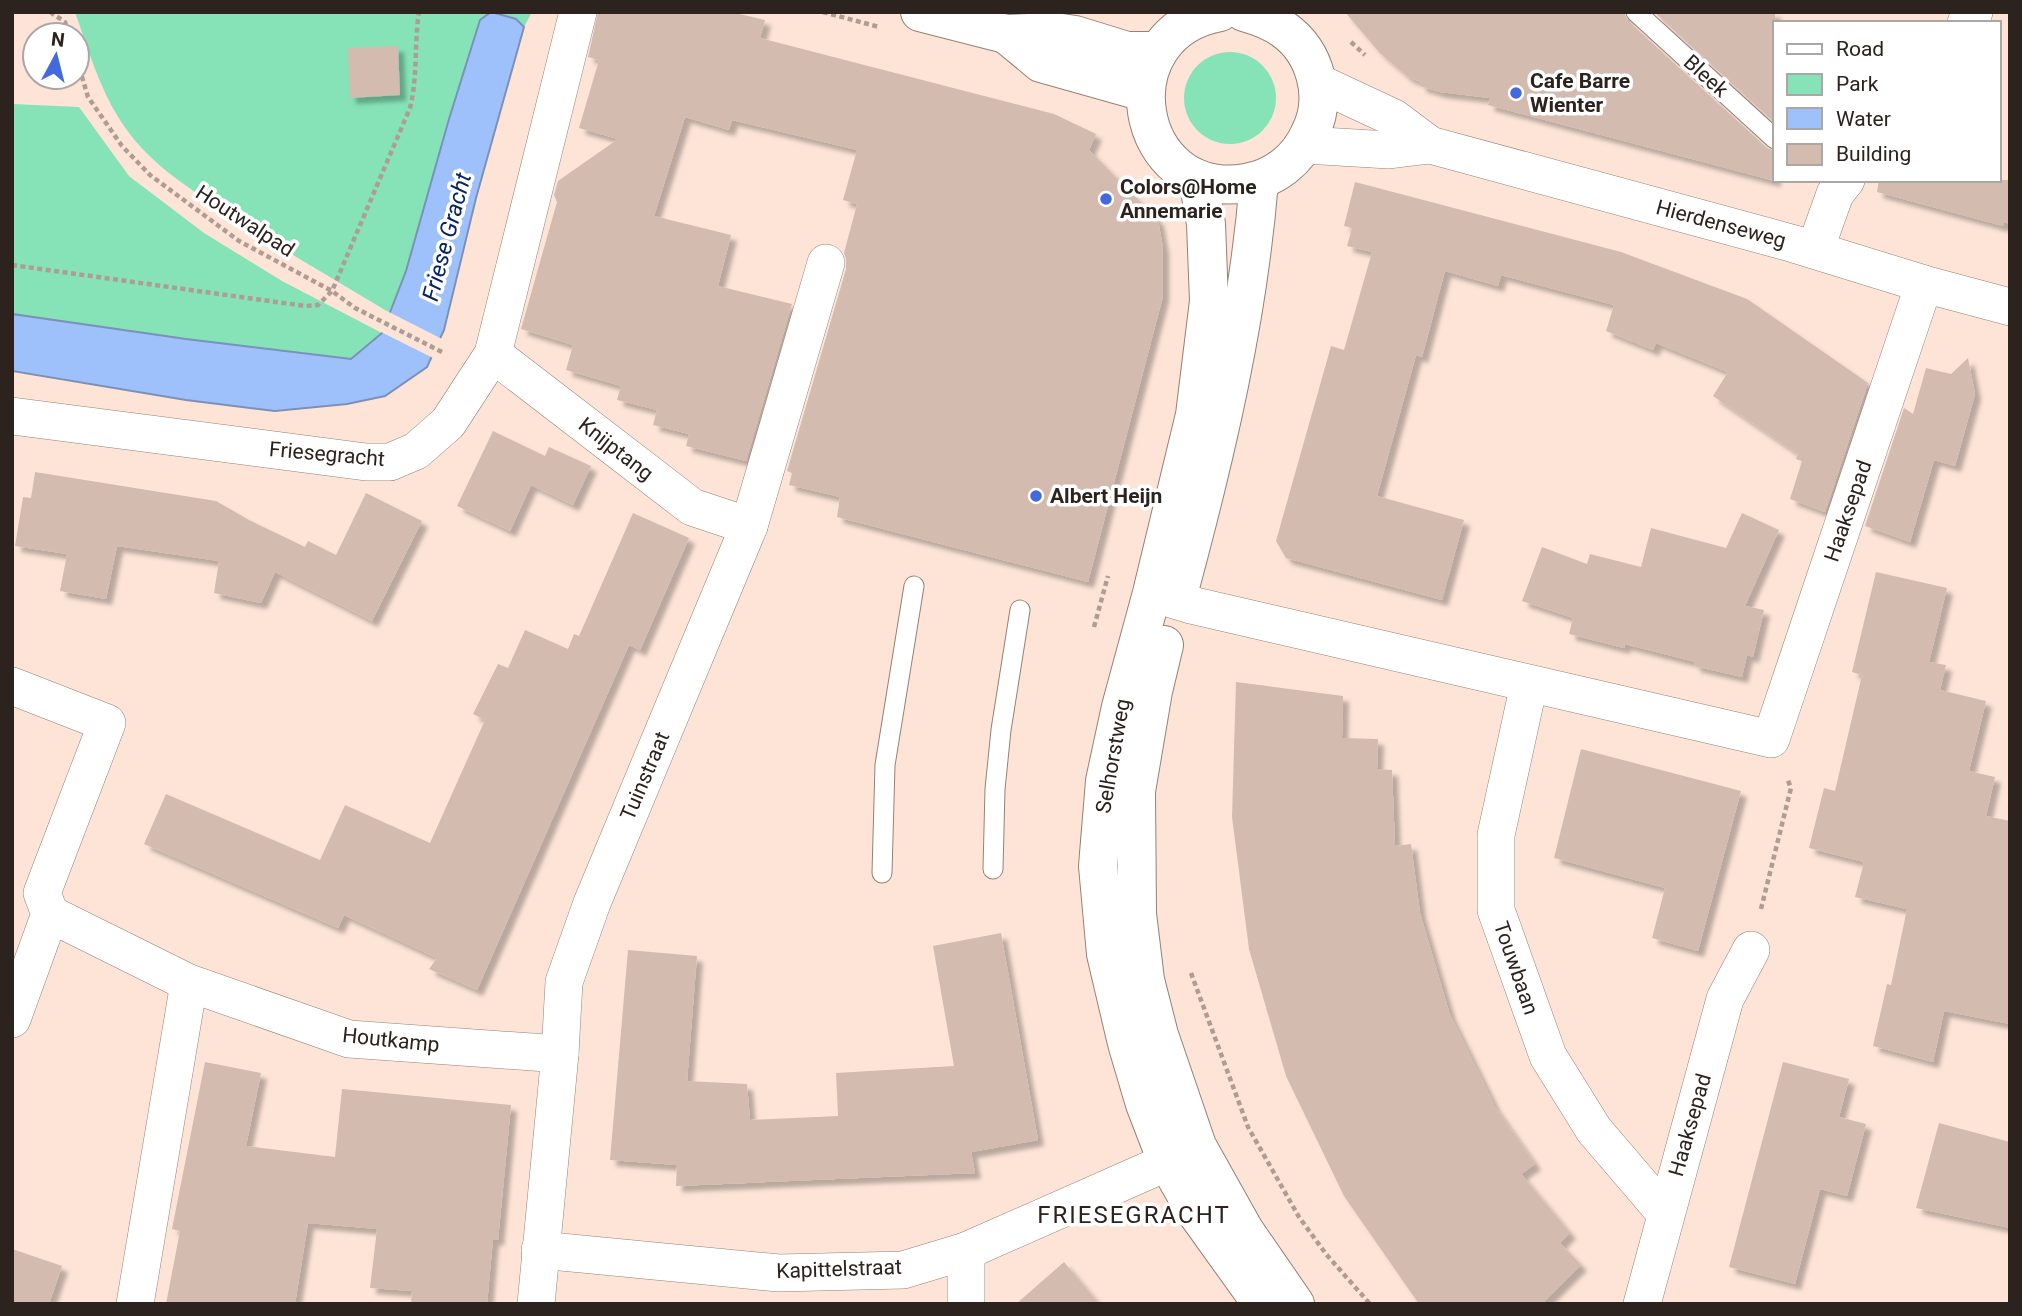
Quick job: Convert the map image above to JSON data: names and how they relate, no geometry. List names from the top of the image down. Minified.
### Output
{"streets":{"street":["Hierdenseweg","Knijptang","Friesegracht","Haaksepad","Selhorstweg","Tuinstraat","Touwbaan","Houtkamp","Kapittelstraat"],"lane":["Bleek"],"path":["Houtwalpad"]},"crossings":[["Hierdenseweg","Haaksepad"],["Knijptang","Friesegracht"],["Knijptang","Tuinstraat"],["Haaksepad","Touwbaan"],["Selhorstweg","Kapittelstraat"],["Tuinstraat","Houtkamp"],["Tuinstraat","Kapittelstraat"]],"districts":["FRIESEGRACHT"],"water":["Friese Gracht"],"places":["Cafe Barre Wienter","Colors@Home Annemarie","Albert Heijn"],"legend":["Road","Park","Water","Building"],"north":"top"}
